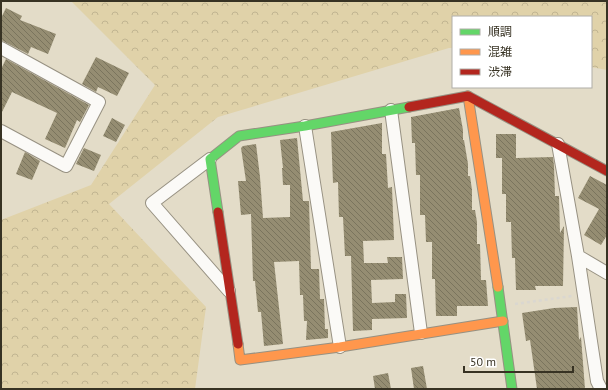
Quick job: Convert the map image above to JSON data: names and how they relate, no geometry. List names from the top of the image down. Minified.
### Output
{"legend":["順調","混雑","渋滞"],"scale_bar":"50 m"}
